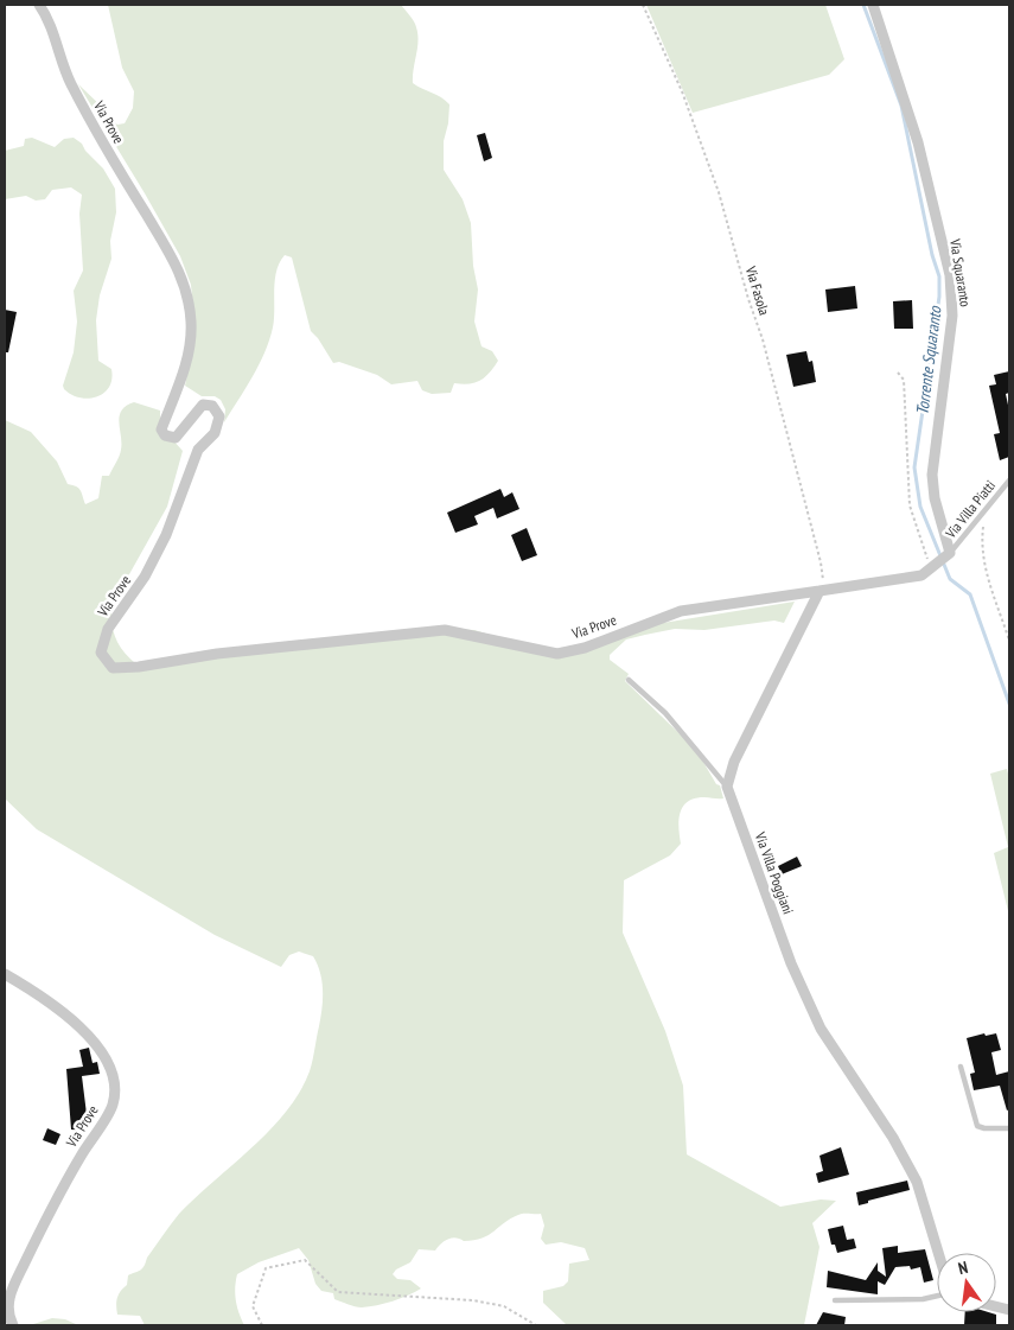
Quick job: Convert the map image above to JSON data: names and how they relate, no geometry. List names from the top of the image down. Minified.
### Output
{"streets":{"street":["Via Prove","Via Squaranto","Via Villa Poggiani"],"lane":["Via Villa Piatti"],"path":["Via Fasola"]},"crossings":[["Via Prove","Via Fasola"],["Via Squaranto","Via Villa Piatti"]],"water":["Torrente Squaranto"],"north":"top"}
